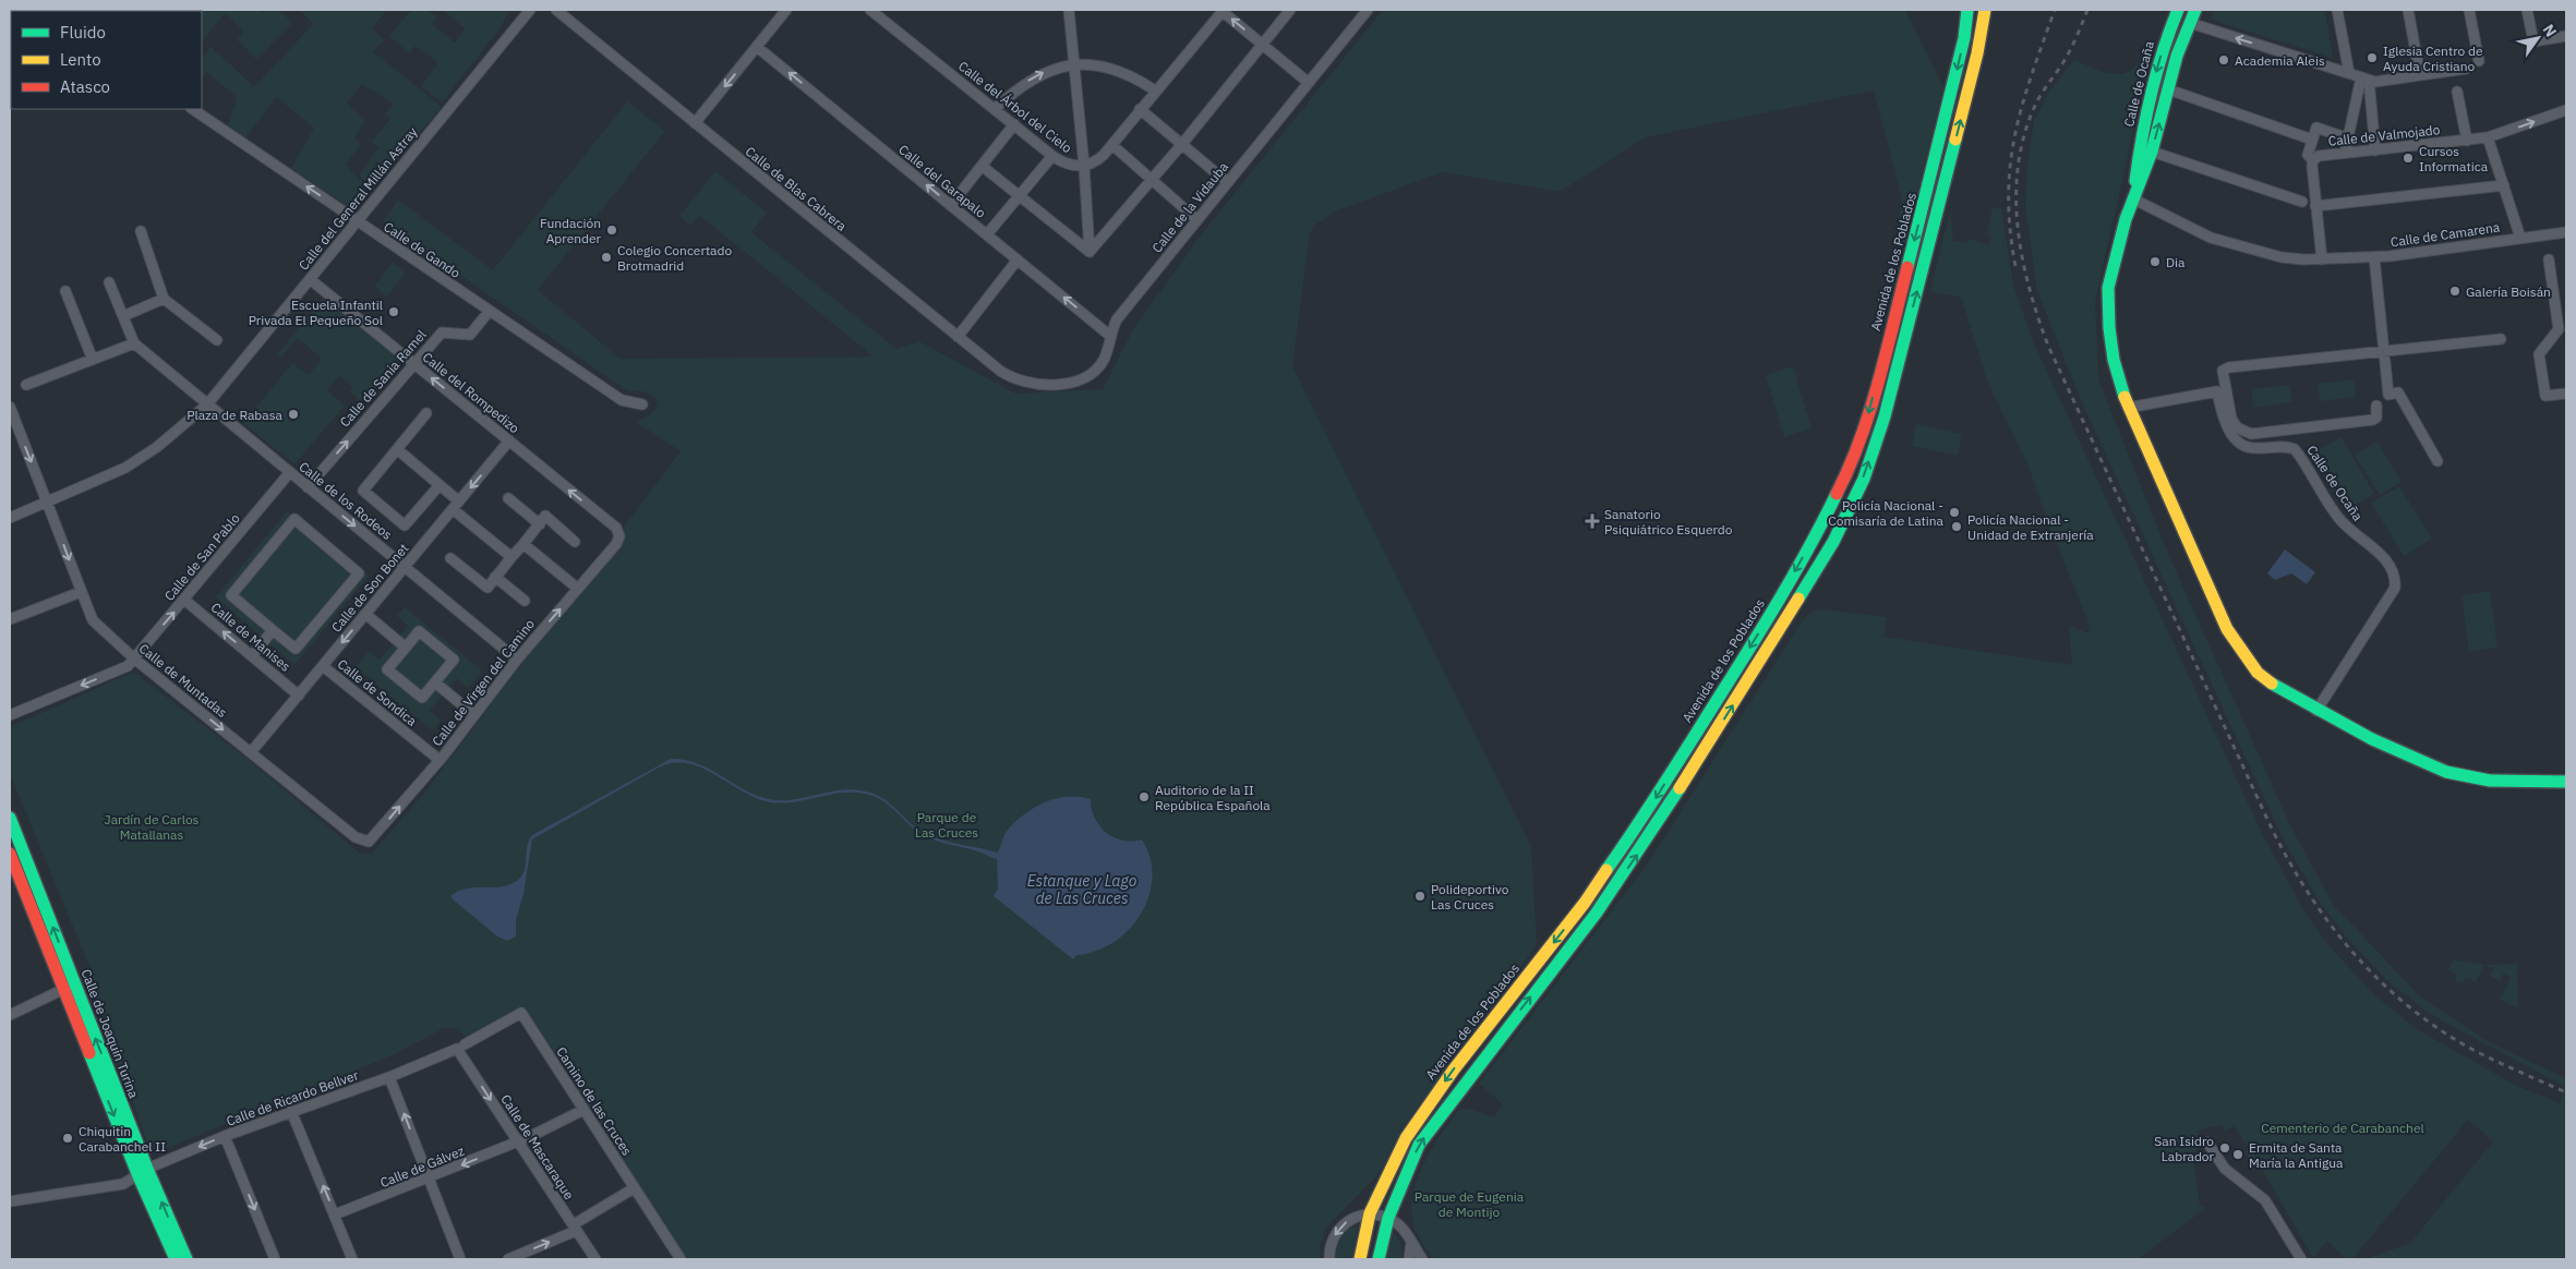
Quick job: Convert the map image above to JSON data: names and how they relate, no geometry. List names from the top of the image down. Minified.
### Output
{"streets":{"main road":["Calle de Ocaña","Avenida de los Poblados","Calle de Joaquín Turina"],"street":["Calle del Árbol del Cielo","Calle de Valmojado","Calle del Garapalo","Calle de Blas Cabrera","Calle del General Millán Astray","Calle de la Vidauba","Calle de Camarena","Calle de Gando","Calle de Sania Ramel","Calle del Rompedizo","Calle de los Rodeos","Calle de San Pablo","Calle de Son Bonet","Calle de Manises","Calle de Muntadas","Calle de Virgen del Camino","Calle de Sondica","Calle de Ricardo Bellver","Camino de las Cruces","Calle de Mascaraque","Calle de Gálvez"]},"crossings":[["Calle de Ocaña","Calle de Camarena"],["Calle de Valmojado","Calle de Camarena"],["Calle del Garapalo","Calle de la Vidauba"],["Calle de Blas Cabrera","Calle de la Vidauba"],["Calle del General Millán Astray","Calle de Gando"],["Calle del General Millán Astray","Calle del Rompedizo"],["Calle del General Millán Astray","Calle de los Rodeos"],["Calle del General Millán Astray","Calle de Muntadas"],["Calle de Gando","Calle de Sania Ramel"],["Calle de Sania Ramel","Calle del Rompedizo"],["Calle de Sania Ramel","Calle de los Rodeos"],["Calle del Rompedizo","Calle de Son Bonet"],["Calle del Rompedizo","Calle de Virgen del Camino"],["Calle de los Rodeos","Calle de San Pablo"],["Calle de los Rodeos","Calle de Son Bonet"],["Calle de los Rodeos","Calle de Virgen del Camino"],["Calle de San Pablo","Calle de Manises"],["Calle de San Pablo","Calle de Muntadas"],["Calle de Son Bonet","Calle de Manises"],["Calle de Son Bonet","Calle de Muntadas"],["Calle de Son Bonet","Calle de Sondica"],["Calle de Muntadas","Calle de Virgen del Camino"],["Calle de Virgen del Camino","Calle de Sondica"],["Calle de Joaquín Turina","Calle de Ricardo Bellver"],["Calle de Ricardo Bellver","Camino de las Cruces"],["Calle de Ricardo Bellver","Calle de Mascaraque"],["Camino de las Cruces","Calle de Mascaraque"],["Calle de Mascaraque","Calle de Gálvez"]],"one_way":["Calle del Garapalo","Calle de Gando","Calle de Sania Ramel","Calle de Manises","Calle de Muntadas","Calle de Virgen del Camino","Calle de Gálvez"],"water":["Estanque y Lago de Las Cruces"],"parks":["Parque de Las Cruces","Jardín de Carlos Matallanas","Cementerio de Carabanchel","Parque de Eugenia de Montijo"],"places":{"other":["Iglesia Centro de Ayuda Cristiano","Academia Aleis","Cursos Informatica","Fundación Aprender","Colegio Concertado Brotmadrid","Dia","Galería Boisán","Escuela Infantil Privada El Pequeño Sol","Plaza de Rabasa","Policía Nacional - Comisaría de Latina","Policía Nacional - Unidad de Extranjería","Auditorio de la II República Española","Polideportivo Las Cruces","Chiquitin Carabanchel II","San Isidro Labrador","Ermita de Santa María la Antigua"],"health":["Sanatorio Psiquiátrico Esquerdo"]},"legend":["Fluido","Lento","Atasco"],"north":"top right"}
